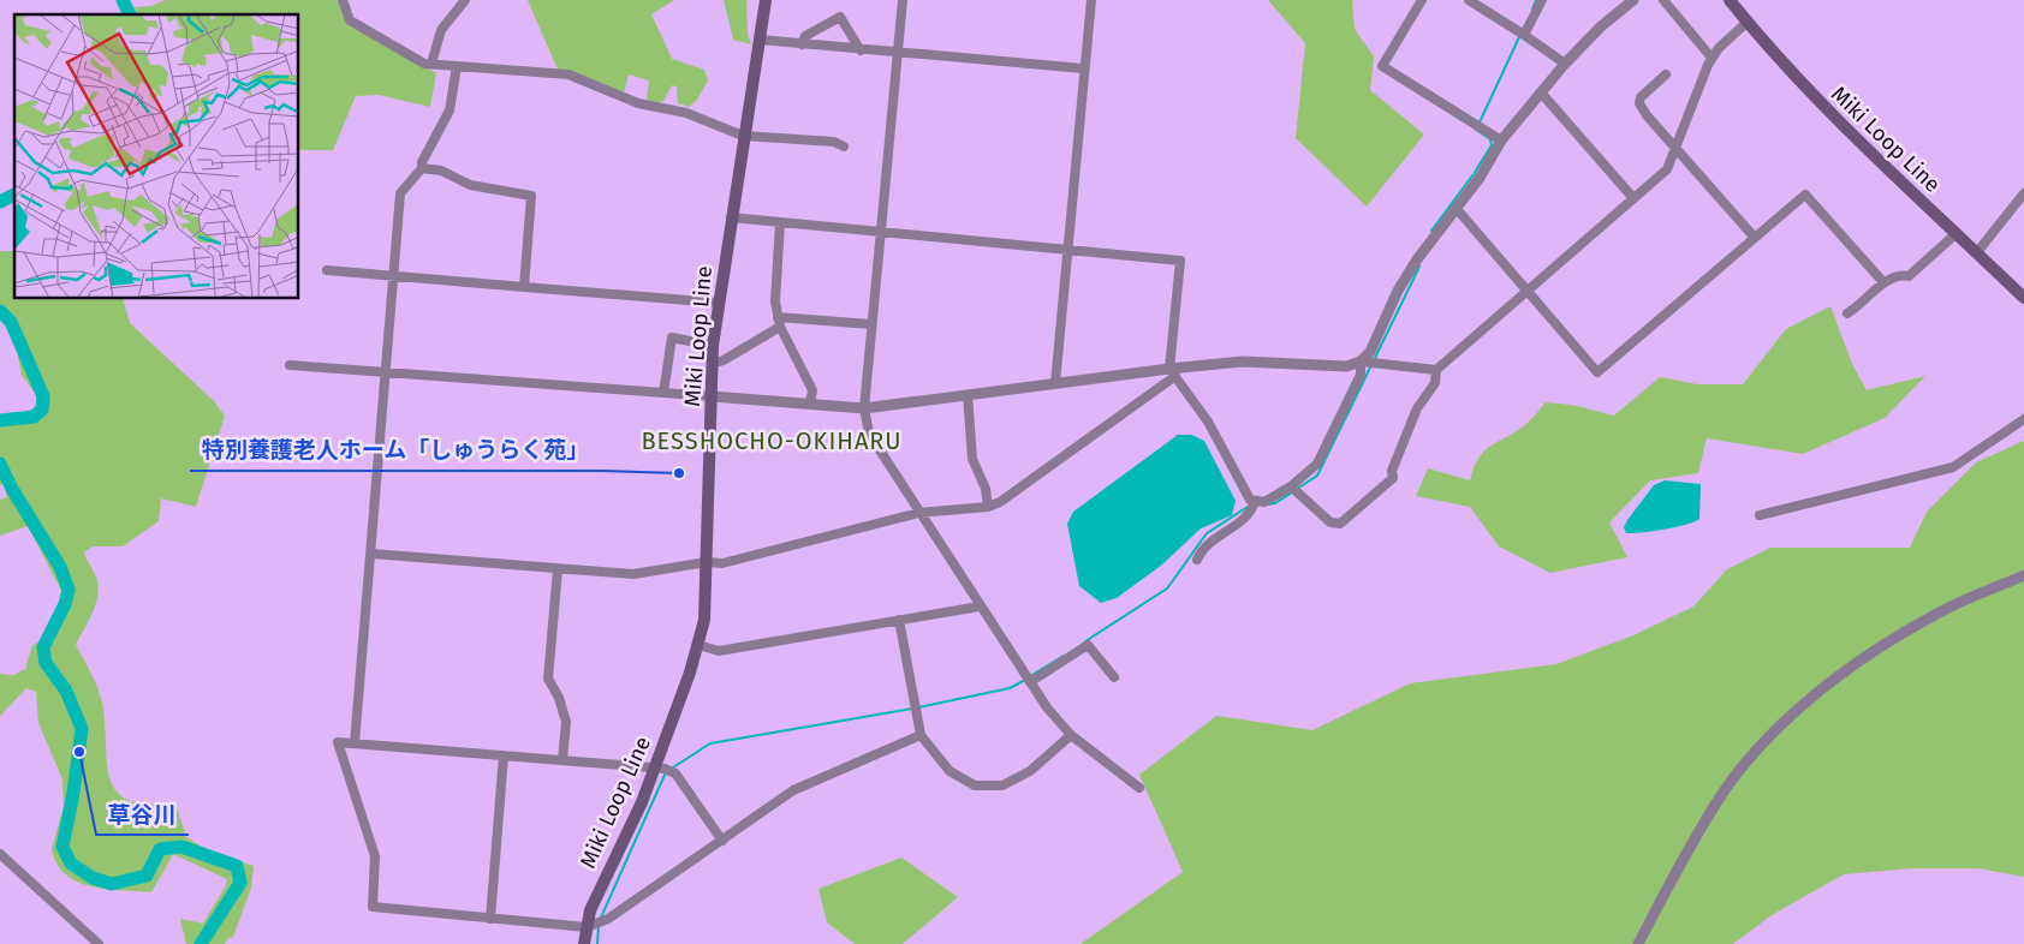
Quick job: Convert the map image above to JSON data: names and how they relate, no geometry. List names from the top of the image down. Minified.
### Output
{"streets":{"main road":["Miki Loop Line"]},"districts":["BESSHOCHO-OKIHARU"],"places":["特別養護老人ホーム「しゅうらく苑」","草谷川"]}
